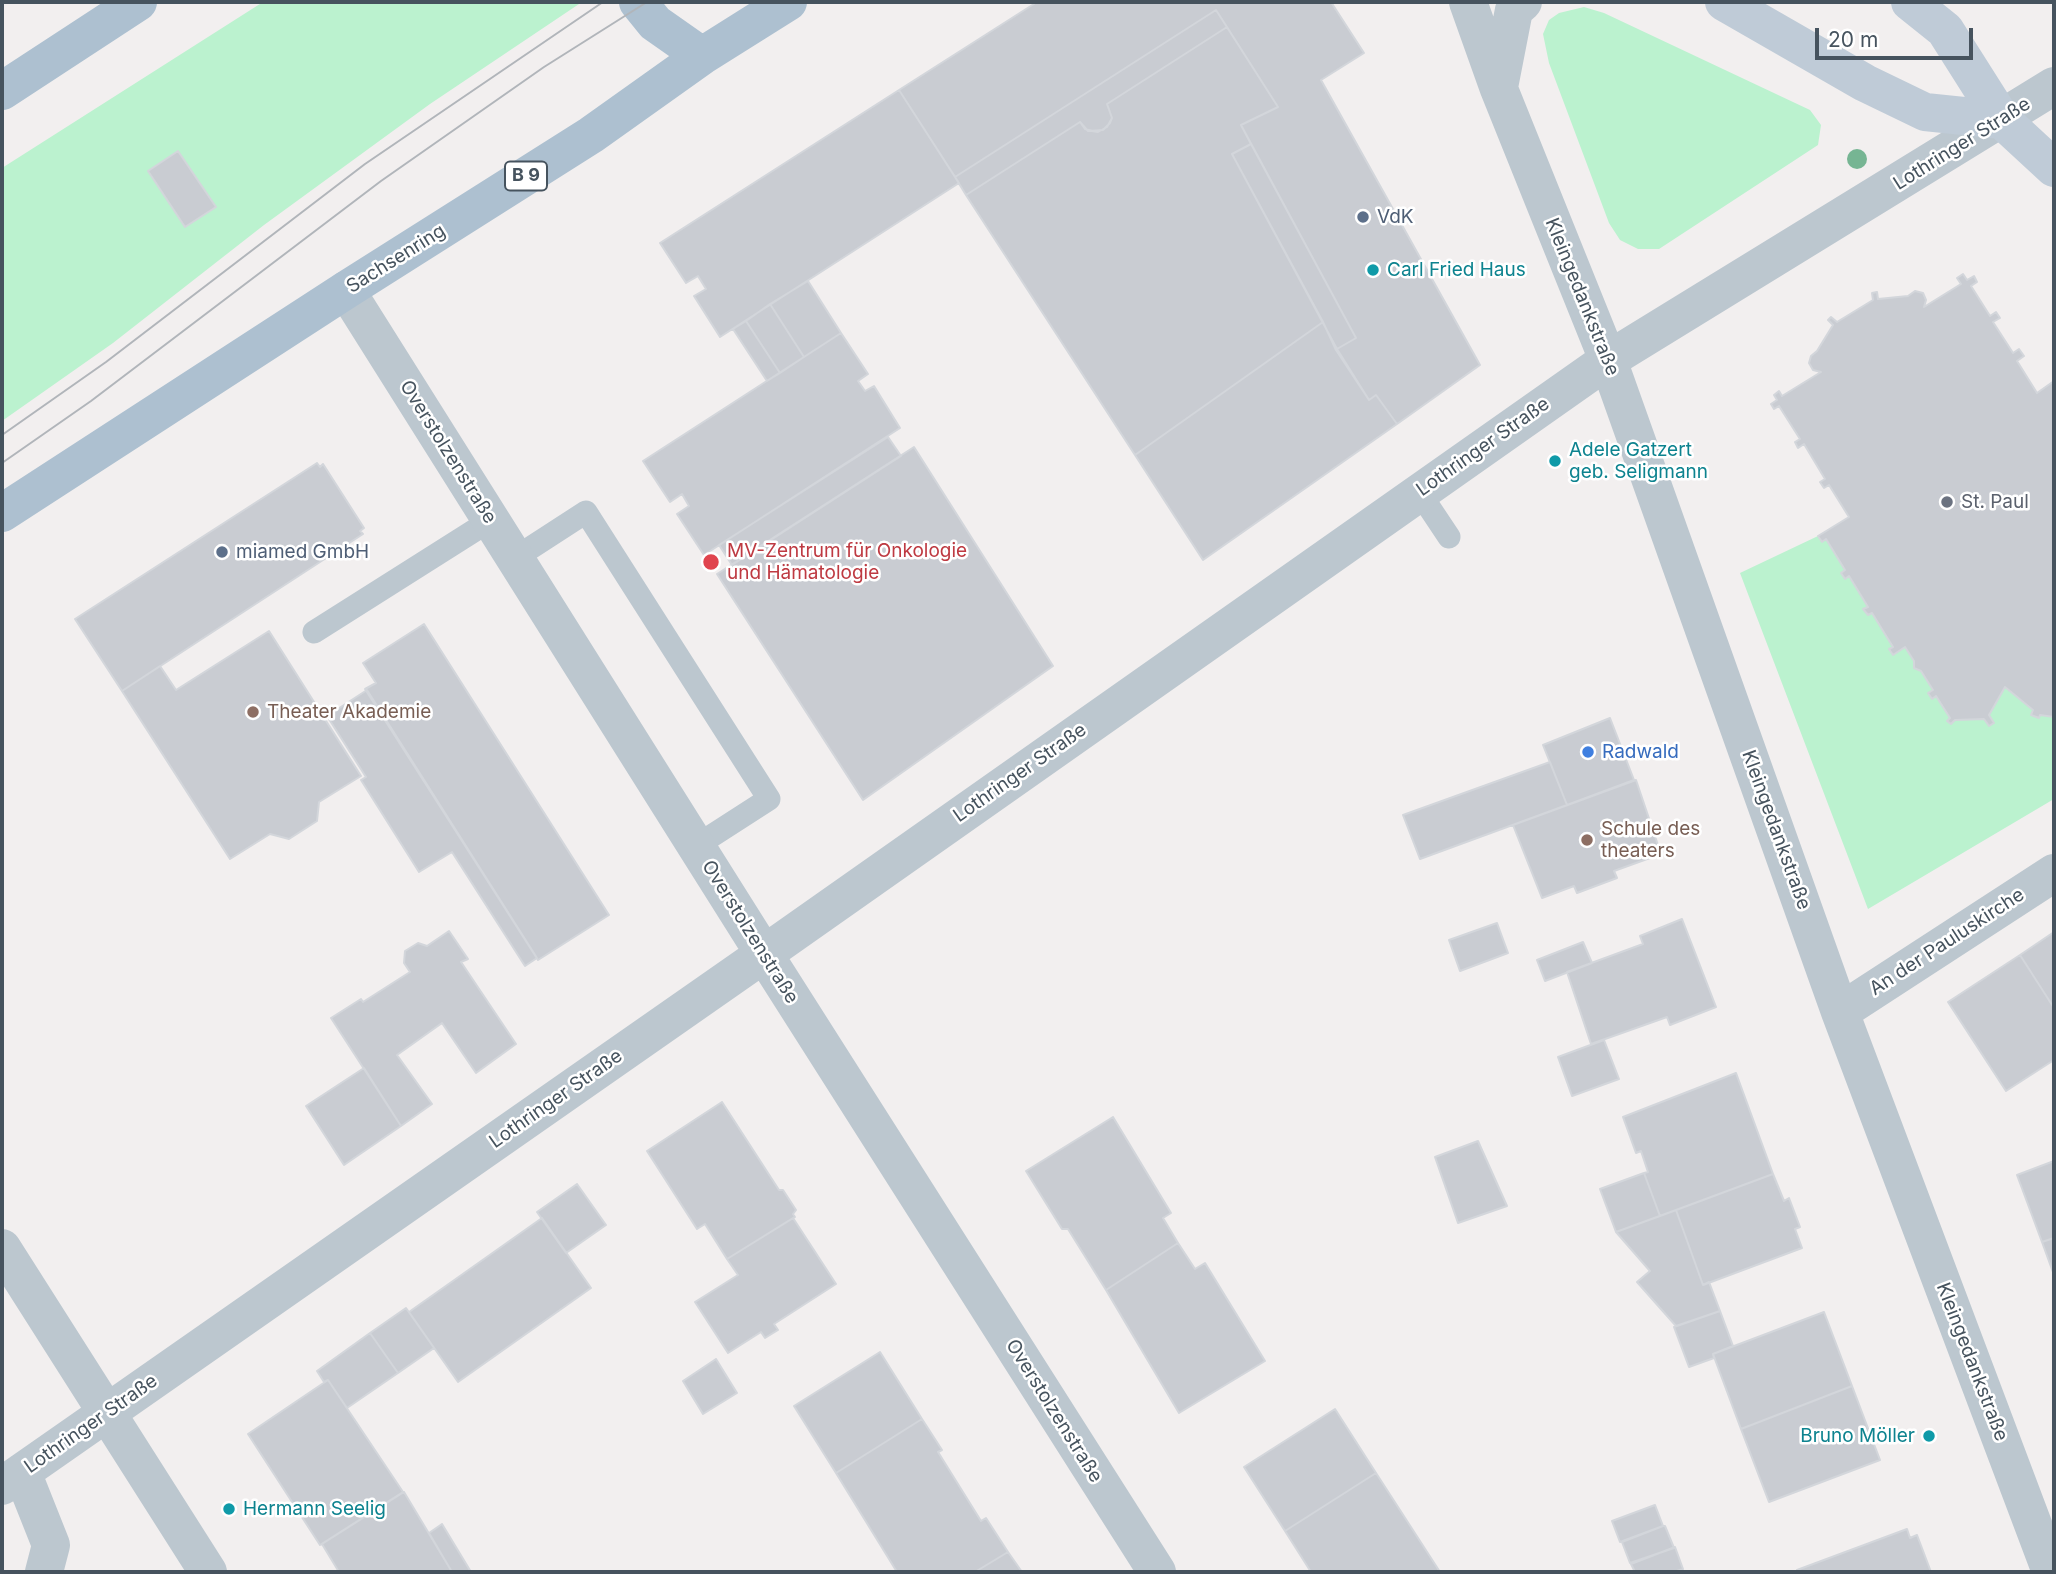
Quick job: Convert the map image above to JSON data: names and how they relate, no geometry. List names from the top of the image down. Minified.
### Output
{"streets":{"main road":["B 9","Sachsenring"],"street":["Lothringer Straße","Kleingedankstraße","Overstolzenstraße","An der Pauluskirche"]},"crossings":[["Lothringer Straße","Kleingedankstraße"],["Lothringer Straße","Overstolzenstraße"],["Sachsenring","Overstolzenstraße"],["Kleingedankstraße","An der Pauluskirche"]],"places":["VdK","Carl Fried Haus","Adele Gatzert geb. Seligmann","St. Paul","miamed GmbH","MV-Zentrum für Onkologie und Hämatologie","Theater Akademie","Radwald","Schule des theaters","Bruno Möller","Hermann Seelig"],"scale_bar":"20 m"}
